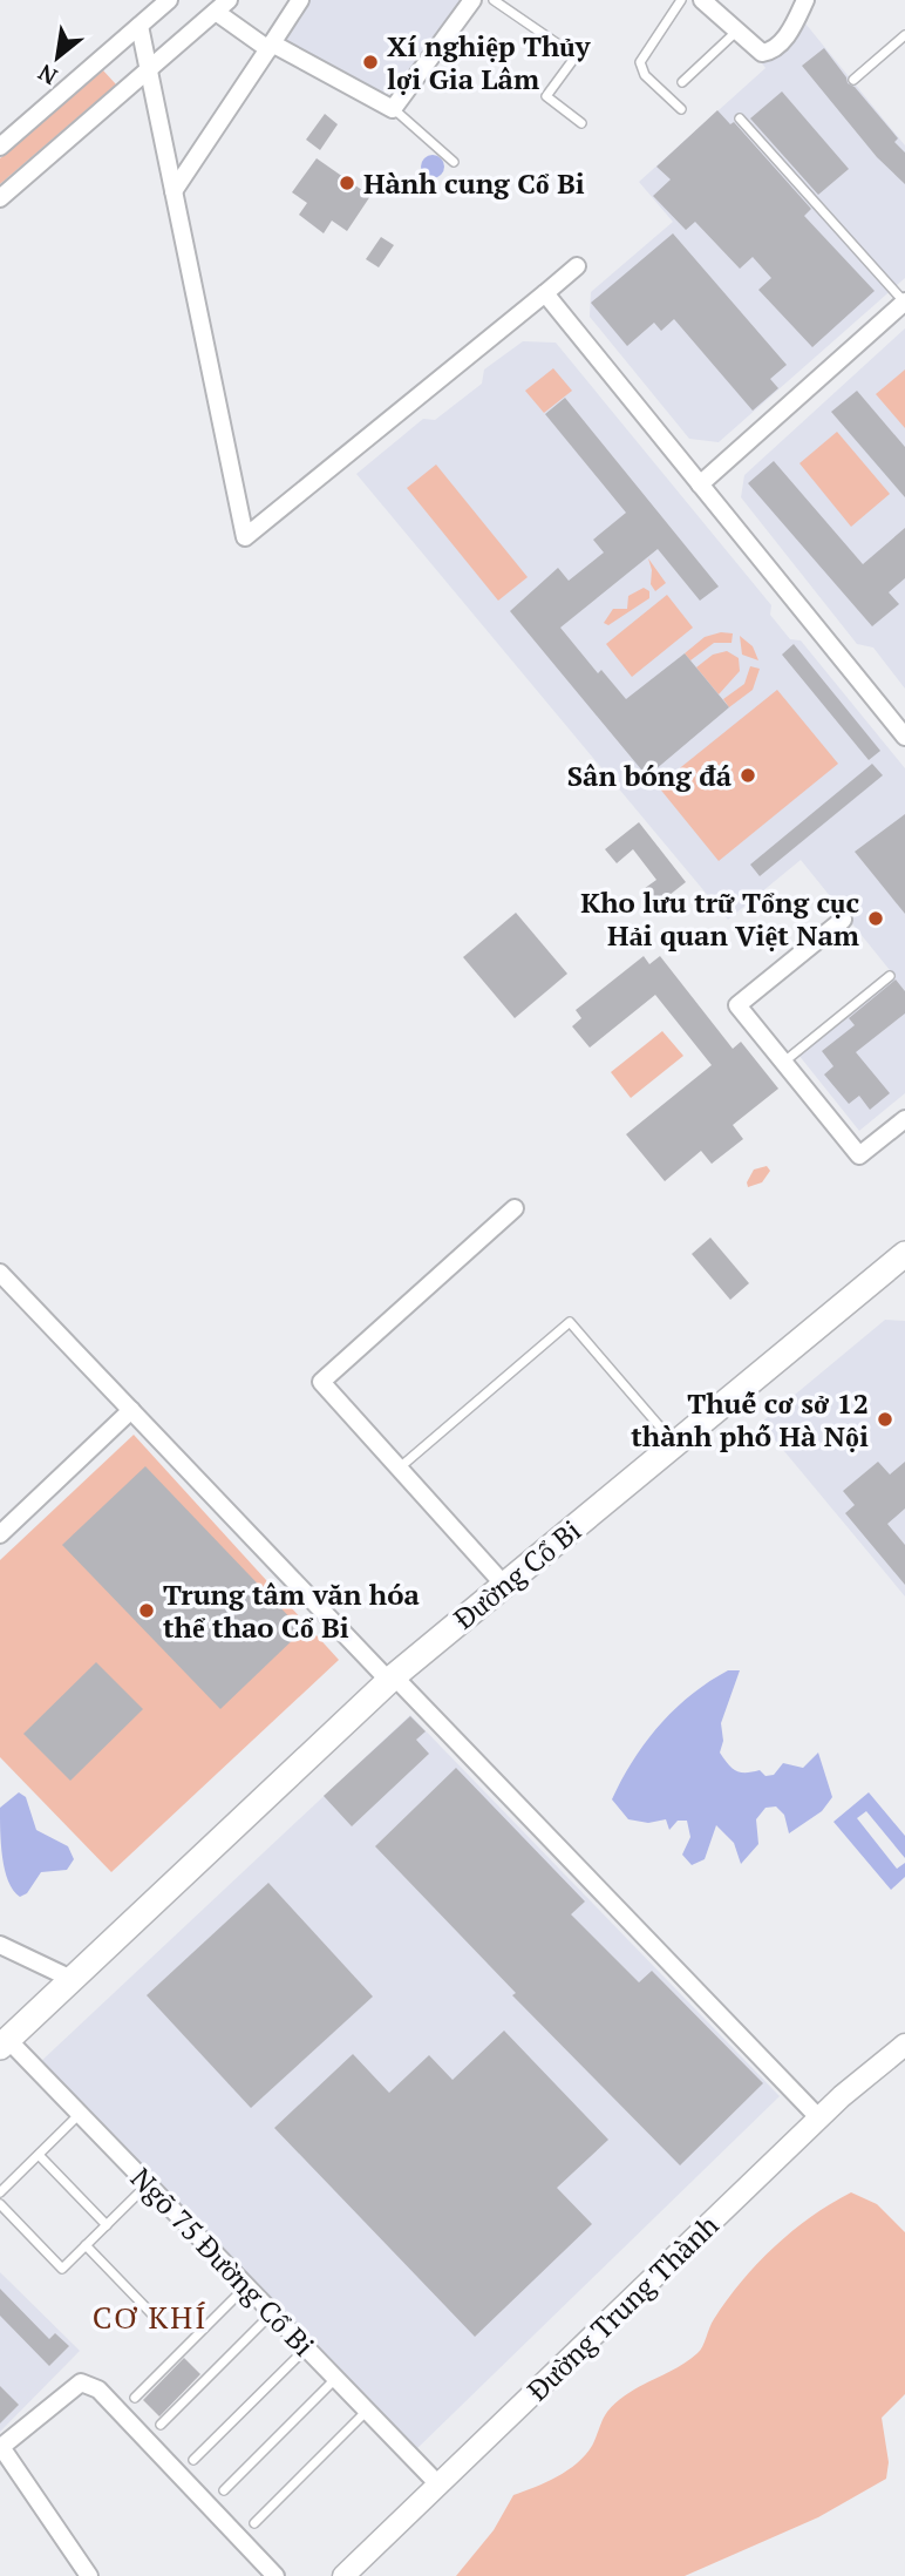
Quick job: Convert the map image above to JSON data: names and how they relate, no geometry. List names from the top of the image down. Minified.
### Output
{"streets":{"main road":["Đường Cổ Bi"],"street":["Ngõ 75 Đường Cổ Bi","Đường Trung Thành"]},"crossings":[["Đường Cổ Bi","Ngõ 75 Đường Cổ Bi"],["Ngõ 75 Đường Cổ Bi","Đường Trung Thành"]],"districts":["CƠ KHÍ"],"places":["Xí nghiệp Thủy lợi Gia Lâm","Hành cung Cổ Bi","Sân bóng đá","Kho lưu trữ Tổng cục Hải quan Việt Nam","Thuế cơ sở 12 thành phố Hà Nội","Trung tâm văn hóa thể thao Cổ Bi"],"north":"bottom left"}
